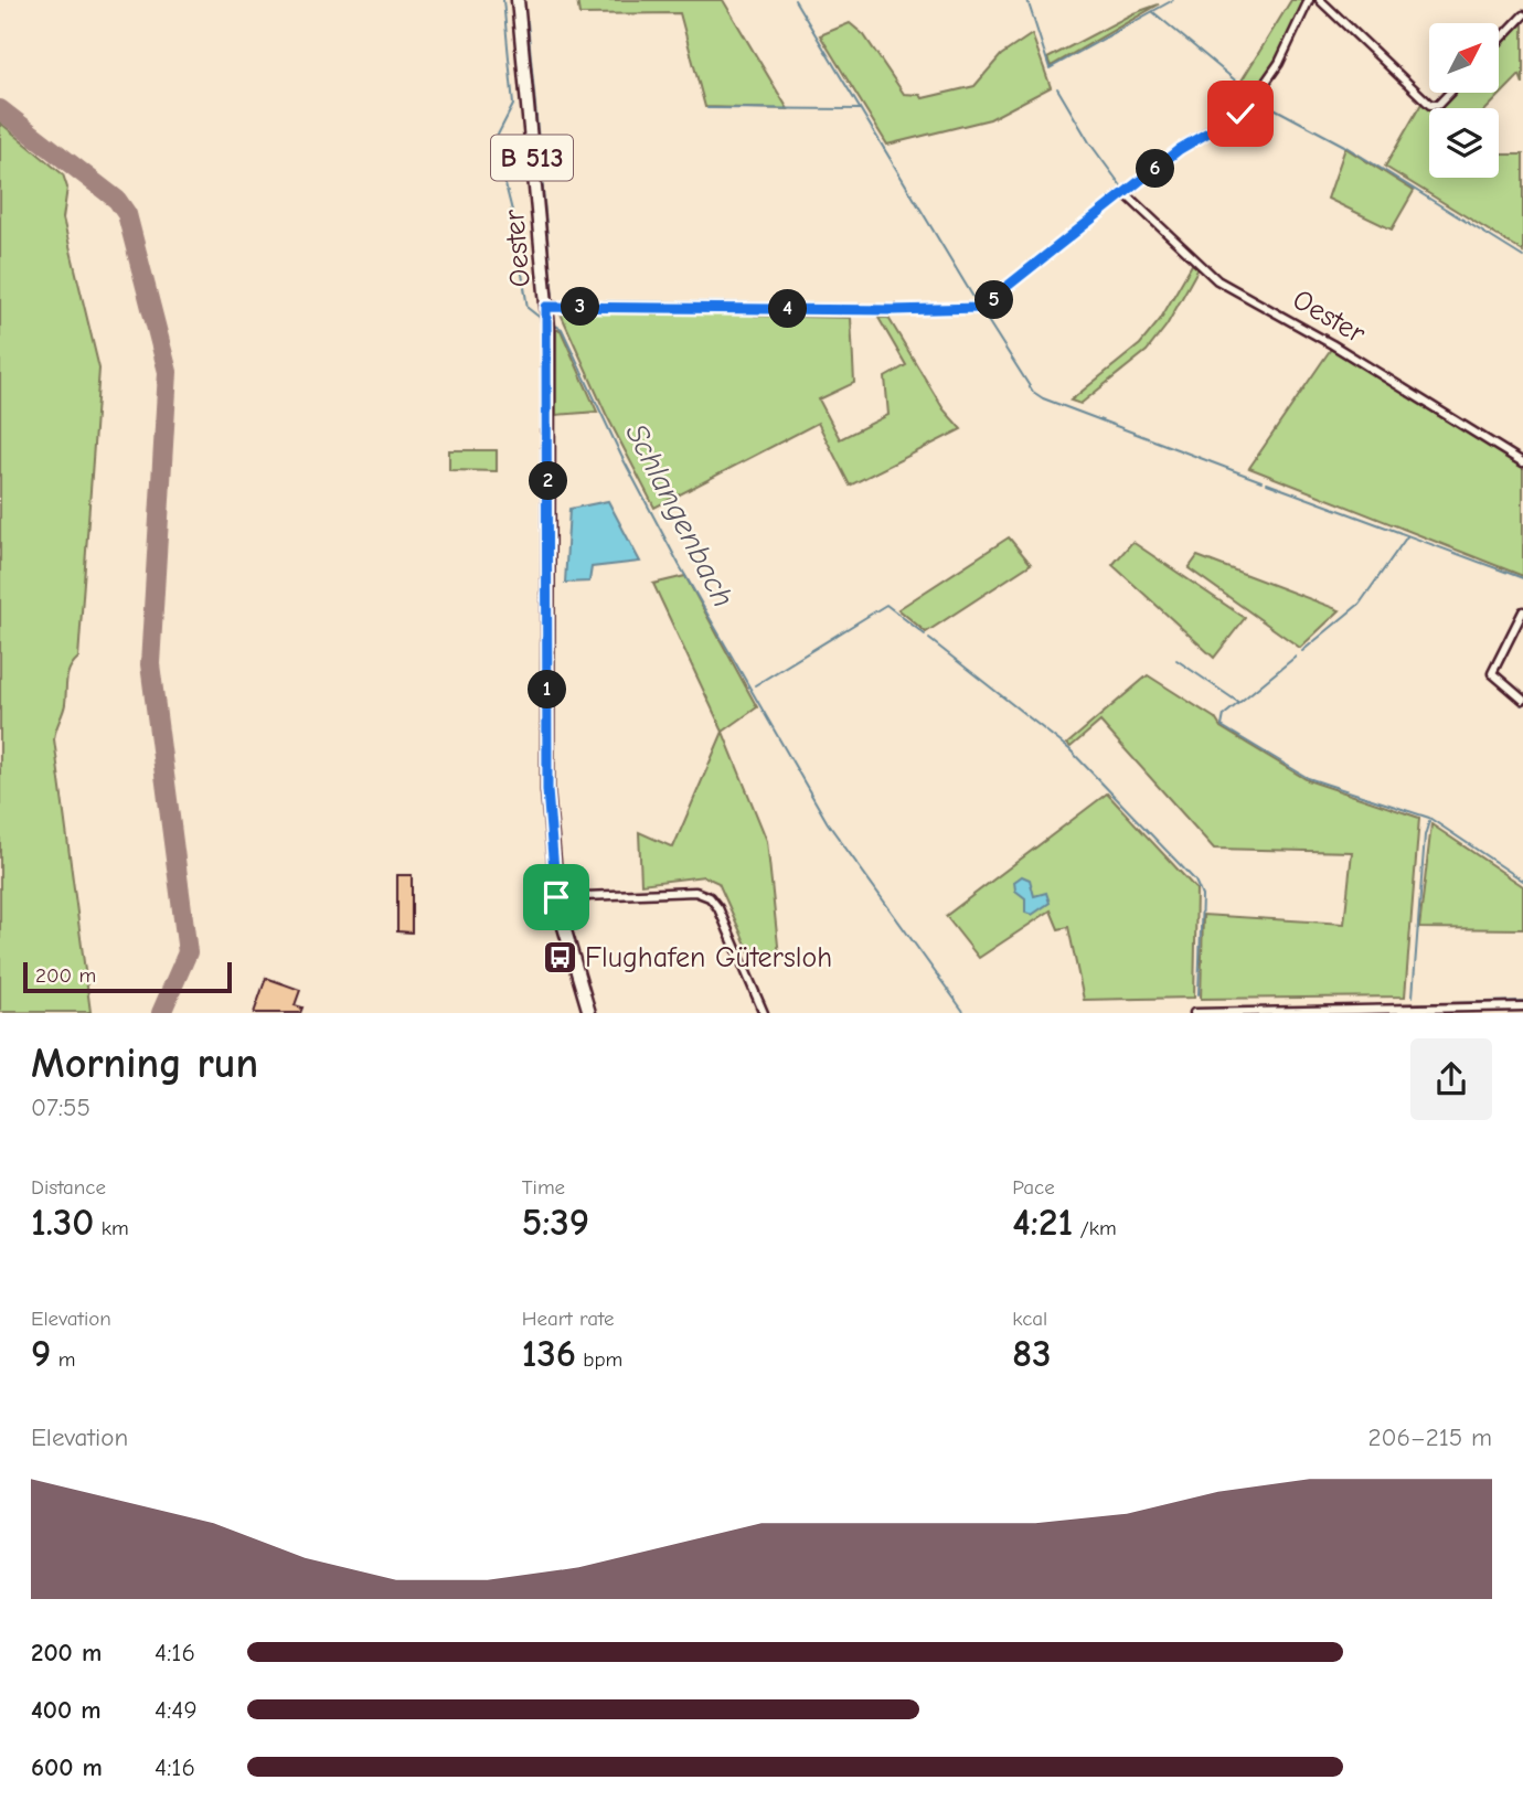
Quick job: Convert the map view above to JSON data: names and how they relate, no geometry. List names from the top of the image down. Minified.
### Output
{"streets":{"main road":["B 513","Oester"]},"crossings":[["B 513","Oester"]],"water":["Schlangenbach"],"places":{"bus stop":["Flughafen Gütersloh"]},"scale_bar":"200 m","north":"top right","page":{"pins":["6","5","3","4","2","1"],"scale":"200 m","heading":["Morning run","07:55"],"stats":[["Distance","1.30 km"],["Time","5:39"],["Pace","4:21 /km"],["Elevation","9 m"],["Heart rate","136 bpm"],["kcal","83"]],"chart":["Elevation","206–215 m"],"list":[{"name":"200 m","note":"4:16"},{"name":"400 m","note":"4:49"},{"name":"600 m","note":"4:16"}]}}
